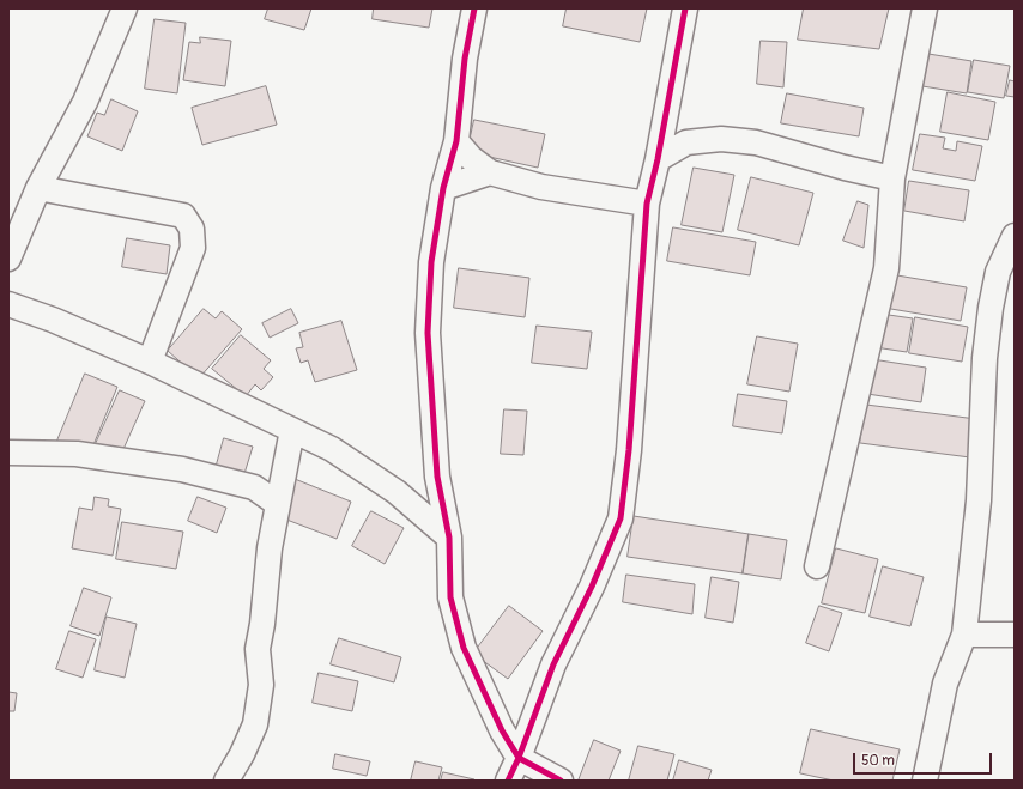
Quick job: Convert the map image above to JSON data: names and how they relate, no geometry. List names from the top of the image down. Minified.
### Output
{"scale_bar":"50 m"}
